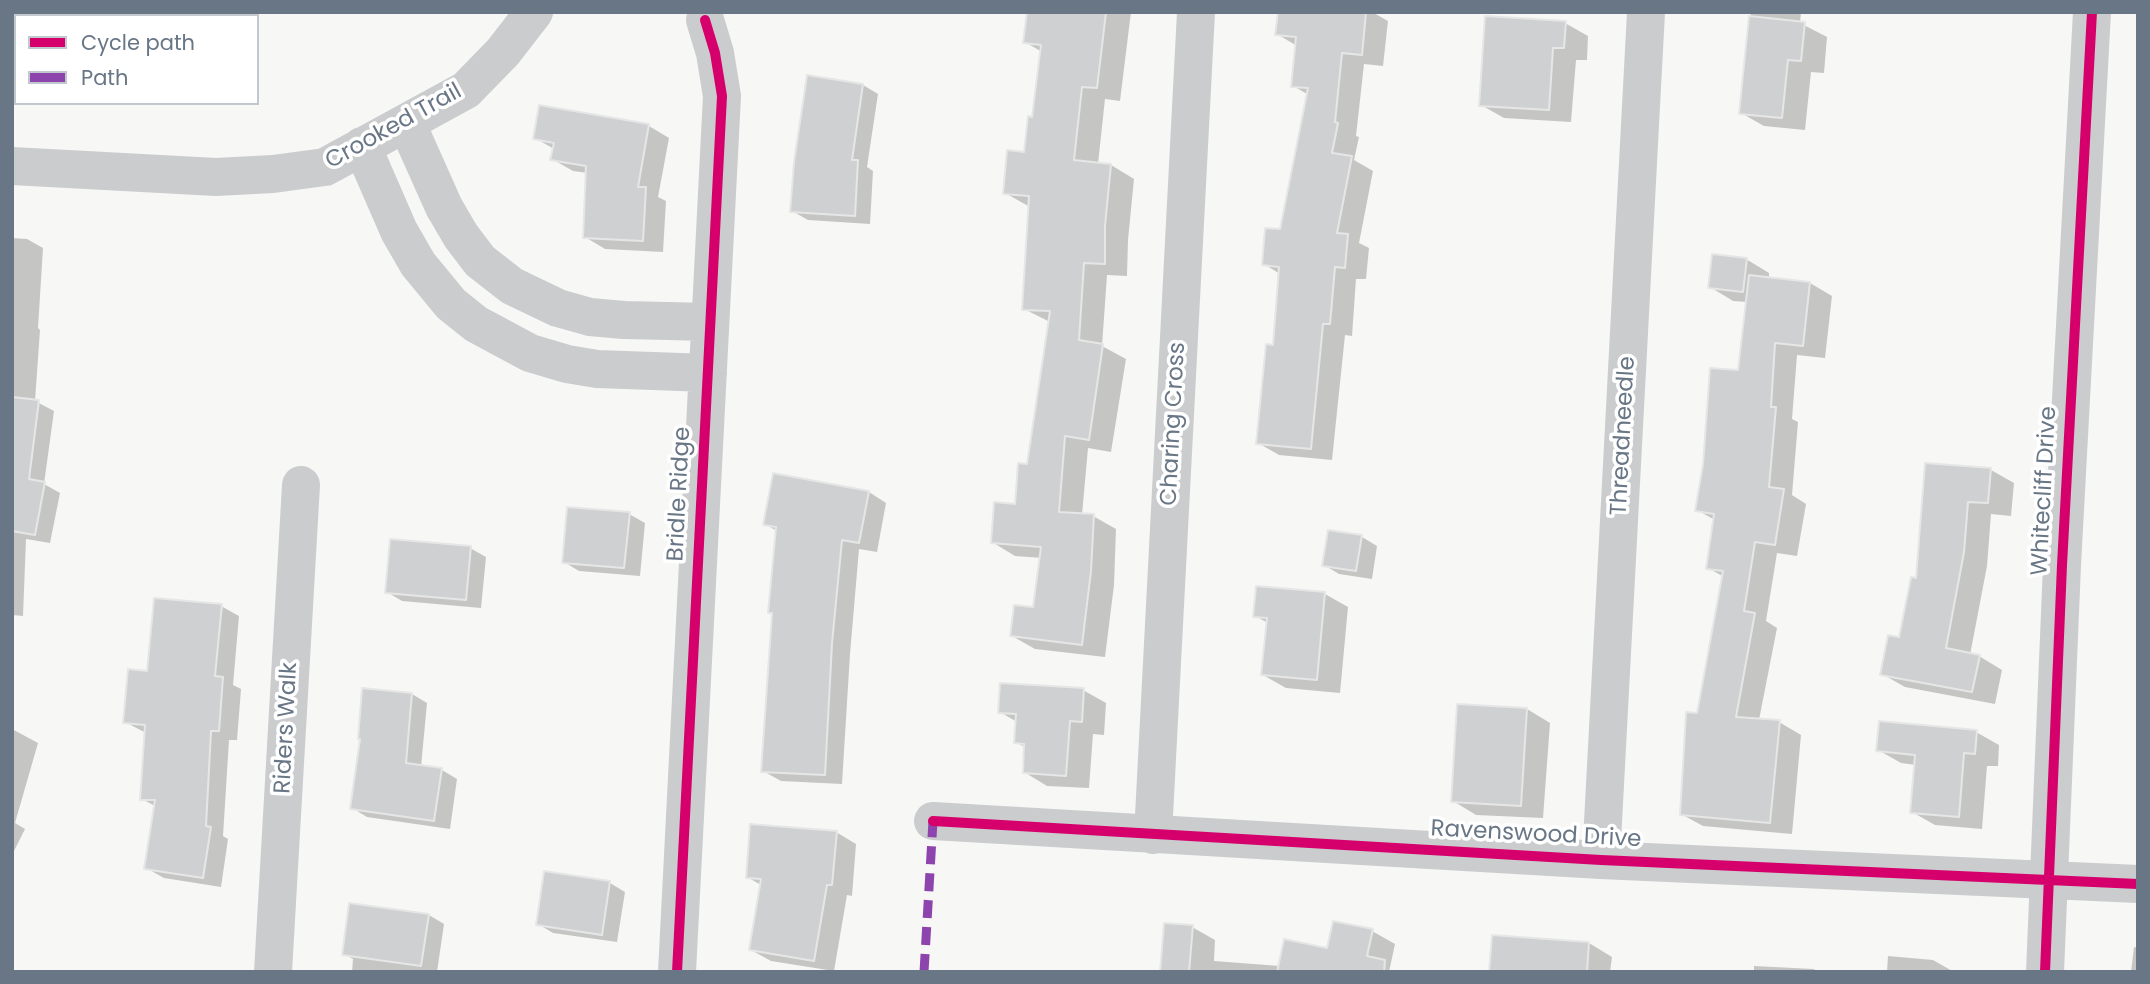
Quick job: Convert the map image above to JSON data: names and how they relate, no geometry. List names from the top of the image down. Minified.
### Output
{"streets":{"street":["Crooked Trail","Charing Cross","Threadneedle","Whitecliff Drive","Bridle Ridge","Riders Walk","Ravenswood Drive"]},"crossings":[["Charing Cross","Ravenswood Drive"],["Threadneedle","Ravenswood Drive"],["Whitecliff Drive","Ravenswood Drive"]],"legend":["Cycle path","Path"]}
